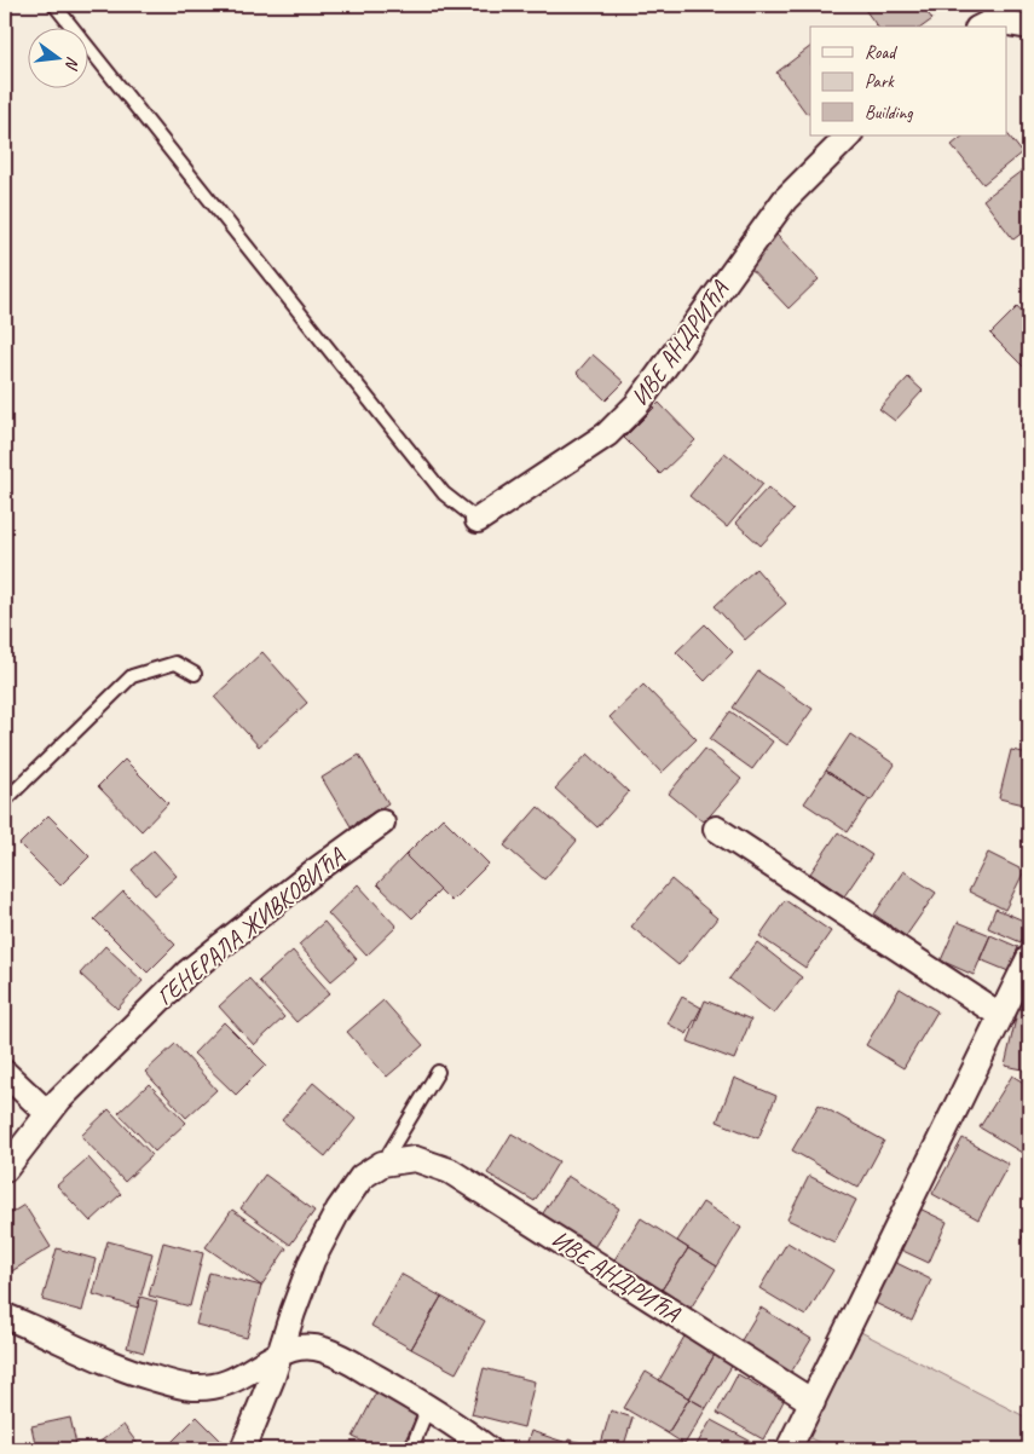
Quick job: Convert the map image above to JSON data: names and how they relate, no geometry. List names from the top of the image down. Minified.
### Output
{"streets":{"street":["ИВЕ АНДРИЋА","ГЕНЕРАЛА ЖИВКОВИЋА"]},"legend":["Road","Park","Building"],"north":"right"}
